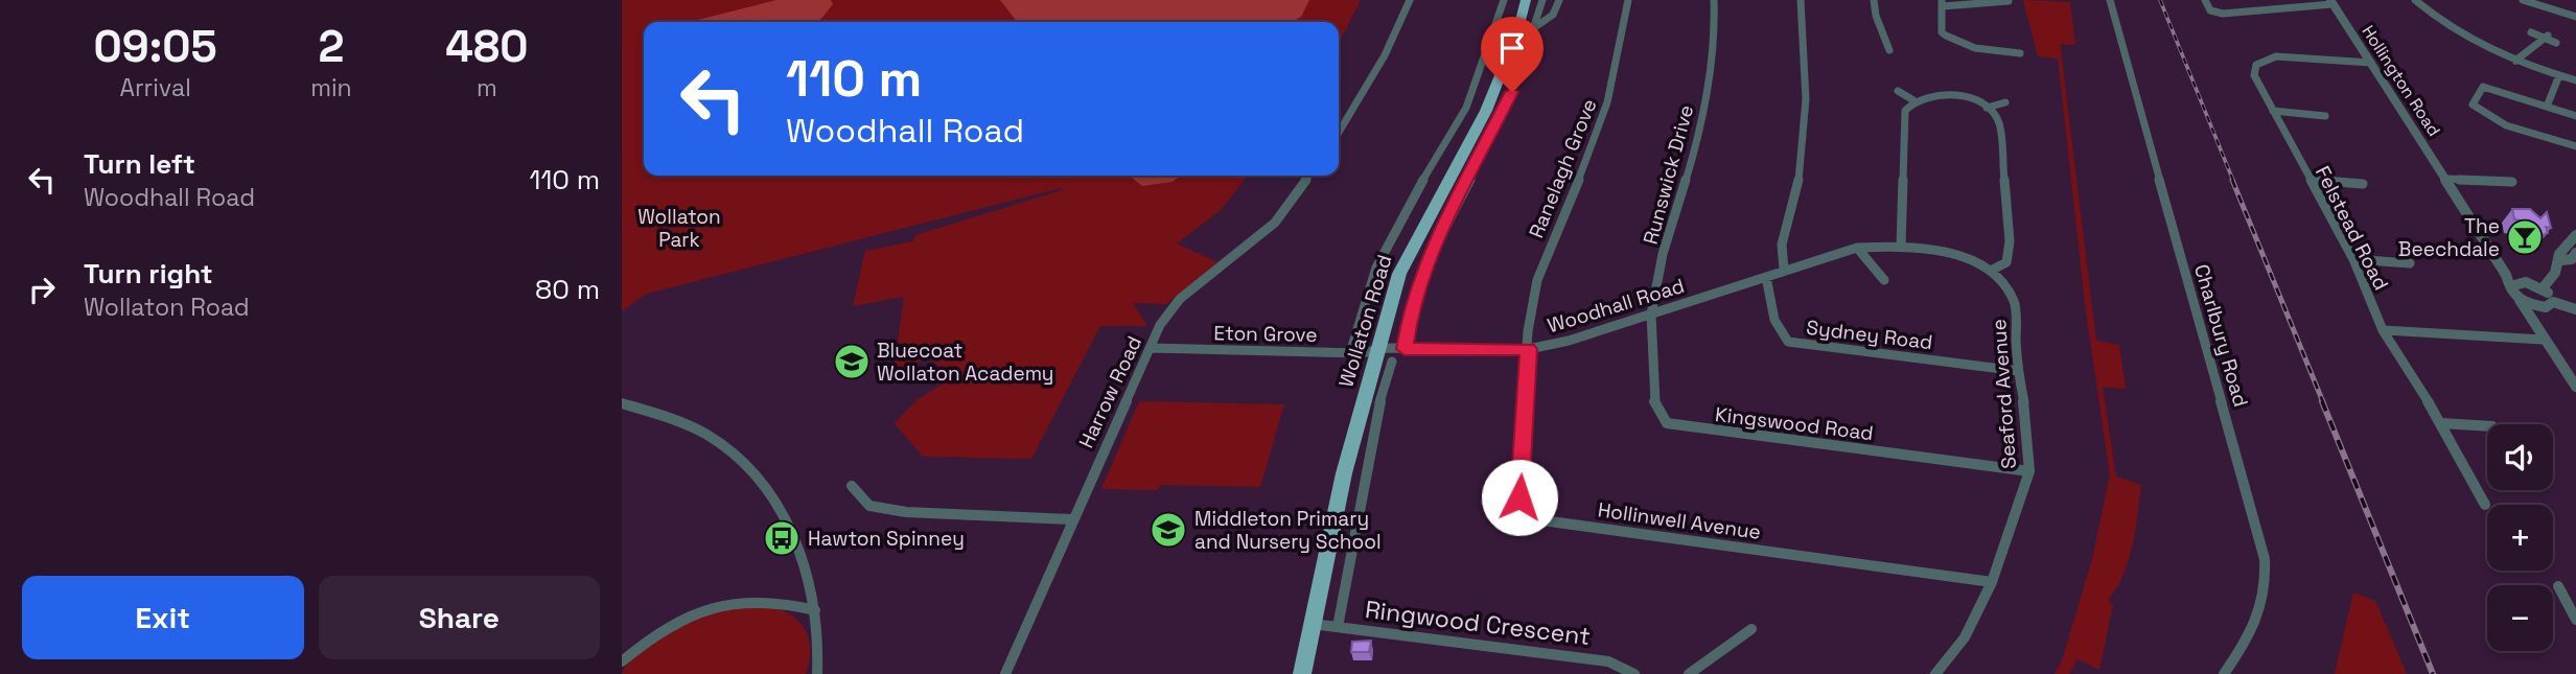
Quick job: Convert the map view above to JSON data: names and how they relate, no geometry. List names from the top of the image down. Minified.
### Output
{"streets":{"main road":["Wollaton Road"],"street":["Hollington Road","Ranelagh Grove","Runswick Drive","Felstead Road","Woodhall Road","Eton Grove","Sydney Road","Charlbury Road","Harrow Road","Seaford Avenue","Kingswood Road","Hollinwell Avenue","Ringwood Crescent"]},"crossings":[["Hollington Road","Felstead Road"],["Ranelagh Grove","Woodhall Road"],["Ranelagh Grove","Hollinwell Avenue"],["Runswick Drive","Woodhall Road"],["Runswick Drive","Kingswood Road"],["Woodhall Road","Wollaton Road"],["Woodhall Road","Eton Grove"],["Woodhall Road","Sydney Road"],["Woodhall Road","Seaford Avenue"],["Woodhall Road","Kingswood Road"],["Woodhall Road","Hollinwell Avenue"],["Wollaton Road","Eton Grove"],["Wollaton Road","Ringwood Crescent"],["Eton Grove","Harrow Road"],["Sydney Road","Seaford Avenue"],["Seaford Avenue","Kingswood Road"],["Seaford Avenue","Hollinwell Avenue"]],"parks":["Wollaton Park"],"places":{"bar":["The Beechdale"],"school or university":["Bluecoat Wollaton Academy","Middleton Primary and Nursery School"],"bus stop":["Hawton Spinney"]},"page":{"eta":["09:05","Arrival","2","min","480","m"],"turn":["110 m","Woodhall Road"],"list":[{"name":"Turn left","note":"Woodhall Road","value":"110 m"},{"name":"Turn right","note":"Wollaton Road","value":"80 m"}],"map_buttons":["+","−"],"buttons":["Exit","Share"]}}
